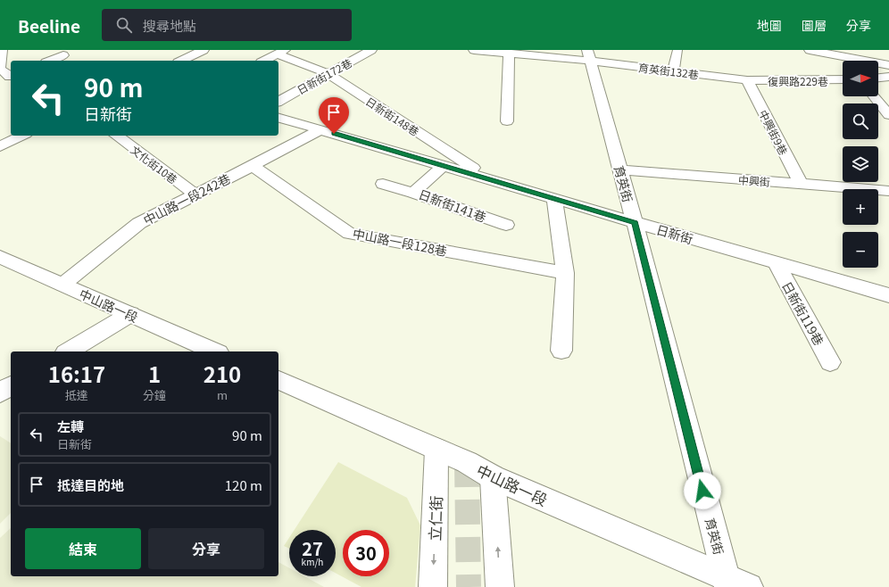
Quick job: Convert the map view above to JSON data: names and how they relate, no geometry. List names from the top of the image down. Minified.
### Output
{"streets":{"street":["育英街132巷","日新街172巷","復興路229巷","日新街148巷","中興街9巷","文化街10巷","中興街","育英街","中山路一段242巷","日新街141巷","日新街","中山路一段128巷","中山路一段","日新街119巷","立仁街"]},"crossings":[["育英街132巷","復興路229巷"],["育英街132巷","中興街9巷"],["育英街132巷","育英街"],["日新街172巷","日新街148巷"],["復興路229巷","中興街9巷"],["日新街148巷","日新街"],["中興街9巷","中興街"],["文化街10巷","中山路一段242巷"],["中興街","育英街"],["育英街","日新街"],["育英街","中山路一段"],["中山路一段242巷","日新街"],["中山路一段242巷","中山路一段128巷"],["中山路一段242巷","中山路一段"],["日新街141巷","日新街"],["日新街","日新街119巷"],["中山路一段","立仁街"]],"north":"right","page":{"header":"Beeline","search":"搜尋地點","nav":["地圖","圖層","分享"],"map_buttons":["+","−"],"turn":["90 m","日新街"],"eta":["16:17","抵達","1","分鐘","210","m"],"list":[{"name":"左轉","note":"日新街","value":"90 m"},{"name":"抵達目的地","value":"120 m"}],"buttons":["結束","分享"],"speed":"27 km/h","limit":"30"}}
